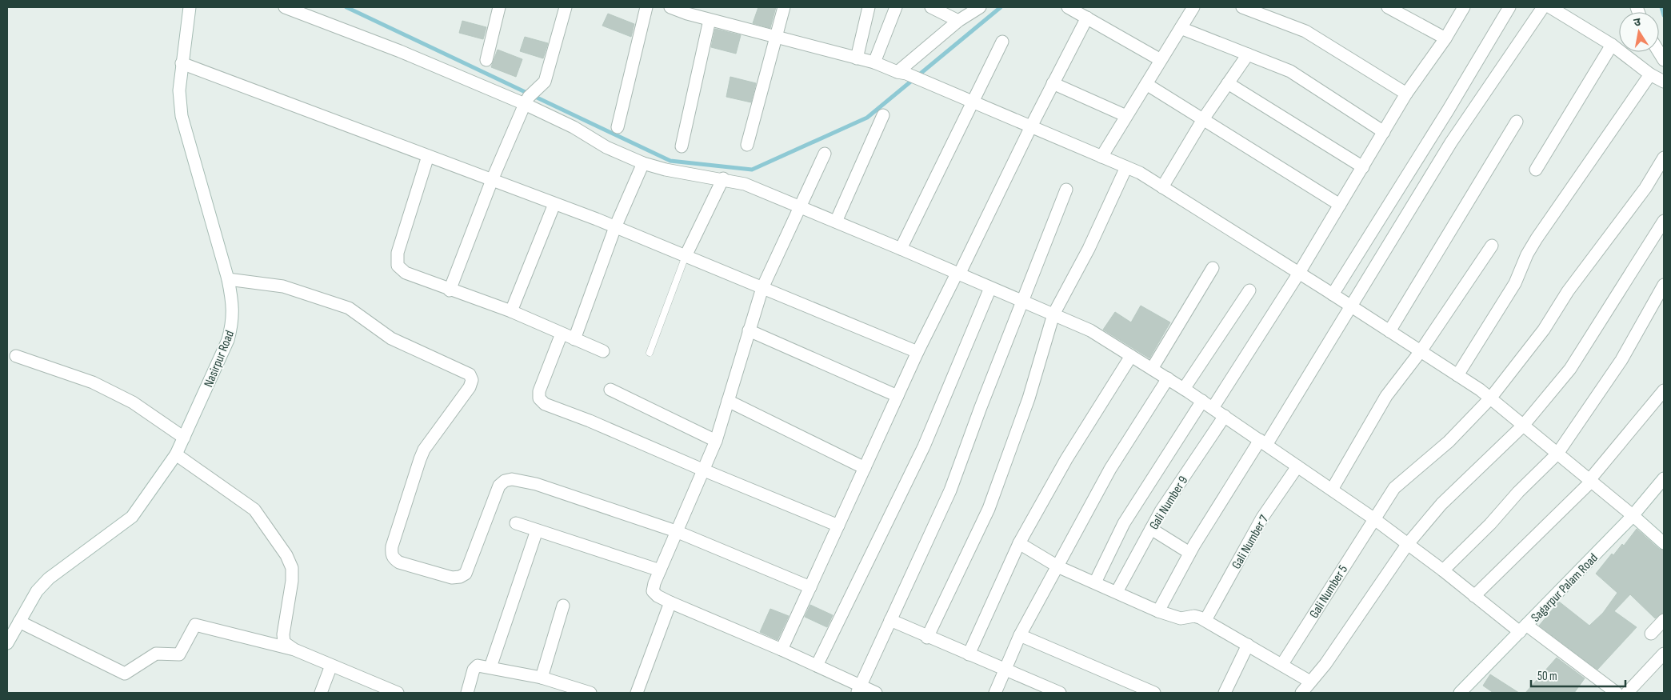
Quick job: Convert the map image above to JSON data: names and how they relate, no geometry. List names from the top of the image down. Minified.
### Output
{"streets":{"street":["Nasirpur Road","Gali Number 9","Gali Number 7","Sagarpur Palam Road","Gali Number 5"]},"scale_bar":"50 m","north":"top"}
